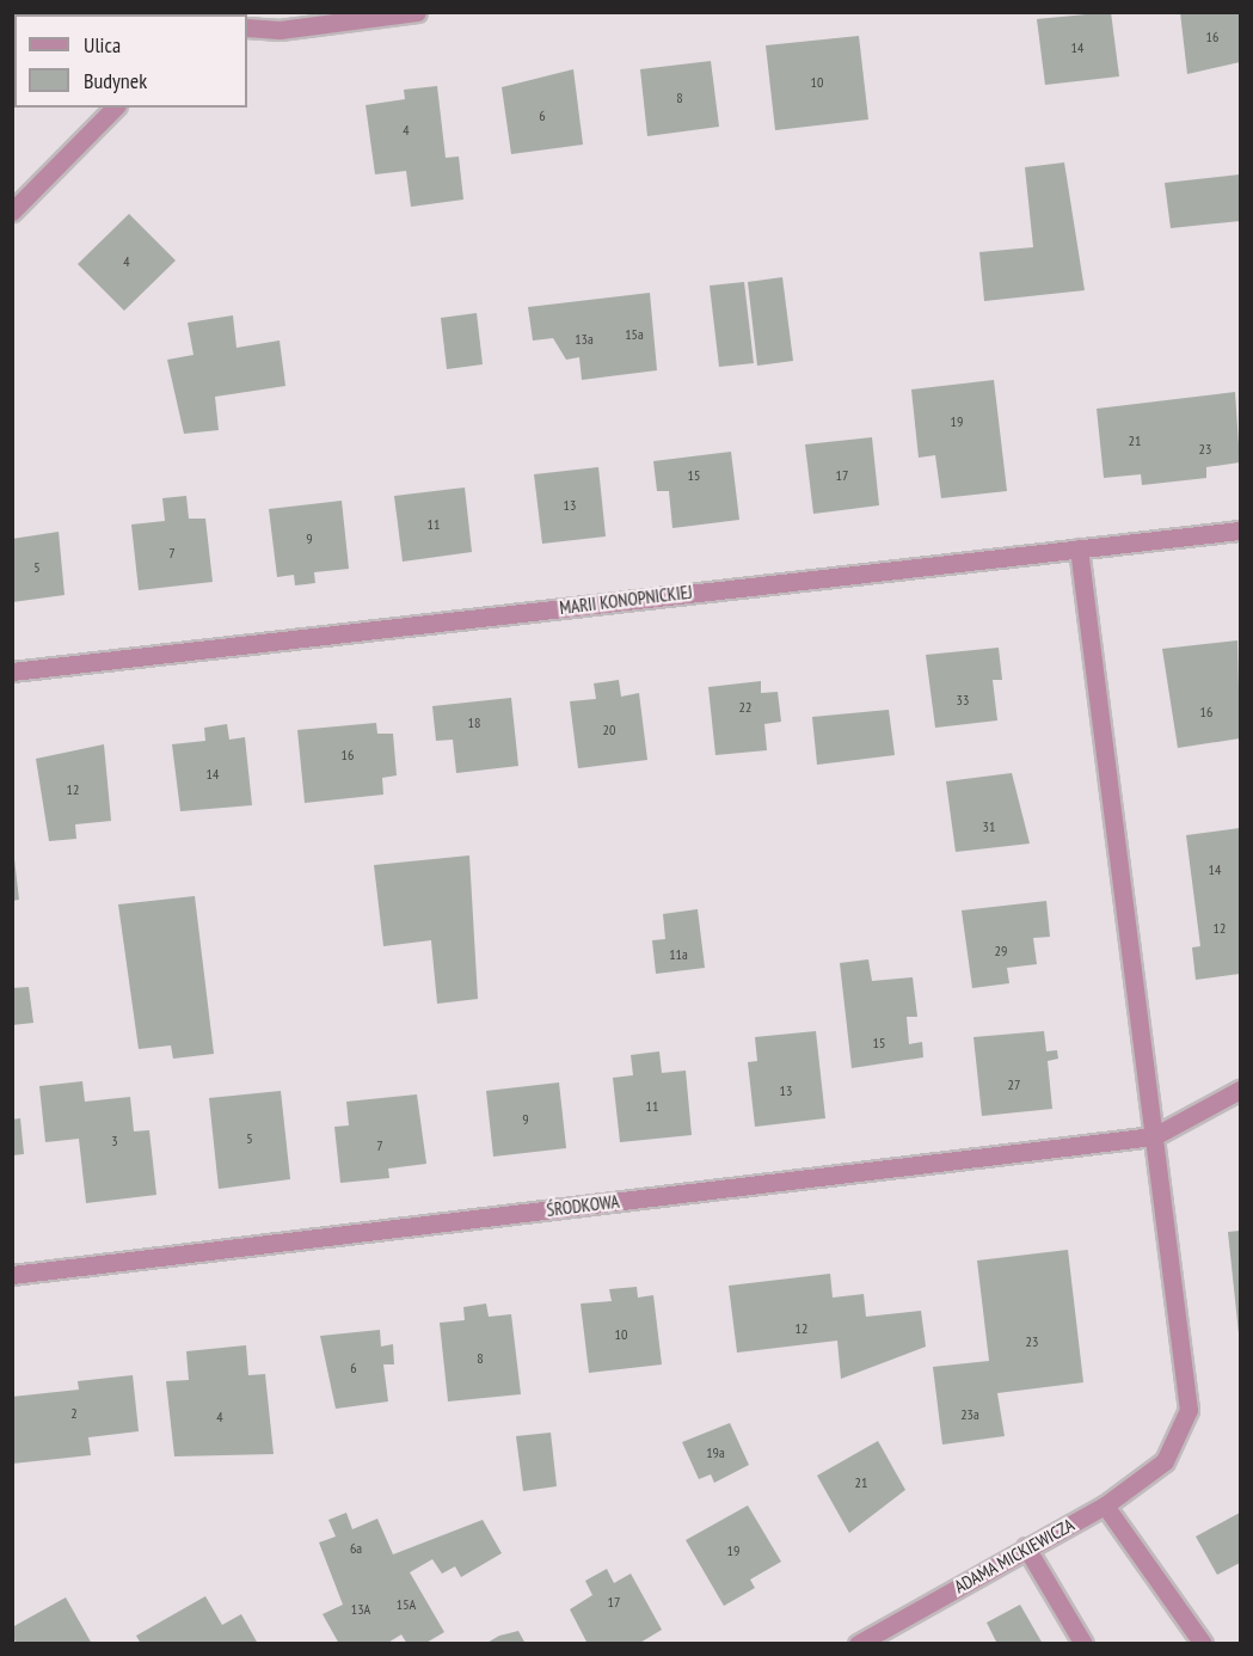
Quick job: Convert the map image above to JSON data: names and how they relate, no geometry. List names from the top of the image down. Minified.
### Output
{"streets":{"street":["MARII KONOPNICKIEJ","ŚRODKOWA","ADAMA MICKIEWICZA"]},"crossings":[["ŚRODKOWA","ADAMA MICKIEWICZA"]],"house_numbers":["16","14","10","8","6","4","4","15a","13a","19","21","23","15","17","13","11","9","7","5","33","22","16","18","20","16","14","12","31","14","12","29","11a","15","27","13","11","9","5","3","7","12","10","23","8","6","2","23a","4","19a","21","6a","19","17","15A","13A"],"legend":["Ulica","Budynek"]}
